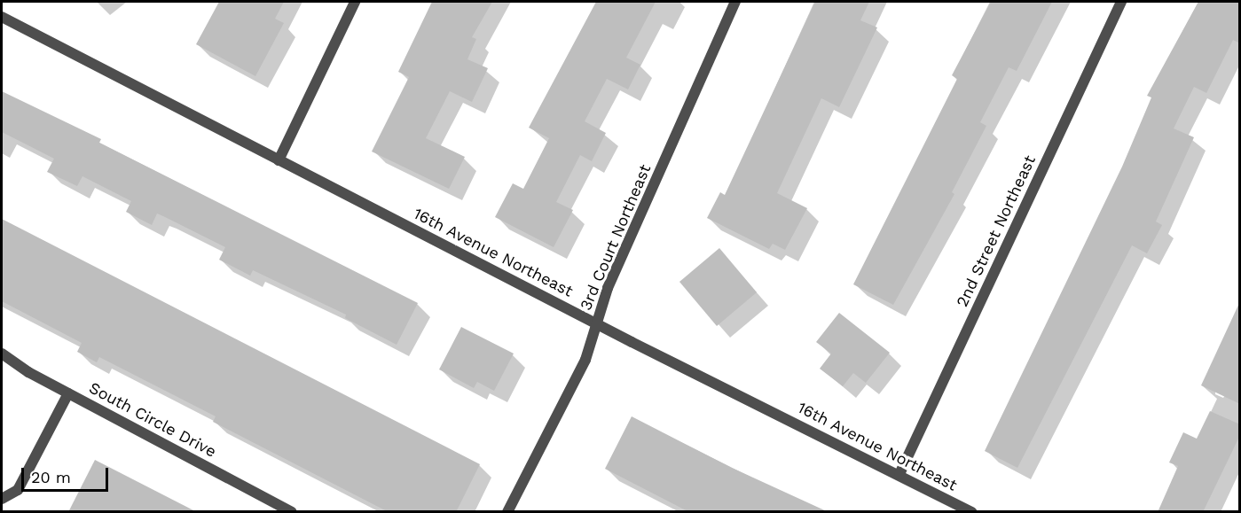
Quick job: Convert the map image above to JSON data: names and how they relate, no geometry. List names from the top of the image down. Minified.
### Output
{"streets":{"street":["2nd Street Northeast","3rd Court Northeast","16th Avenue Northeast","South Circle Drive"]},"crossings":[["2nd Street Northeast","16th Avenue Northeast"],["3rd Court Northeast","16th Avenue Northeast"]],"scale_bar":"20 m"}
